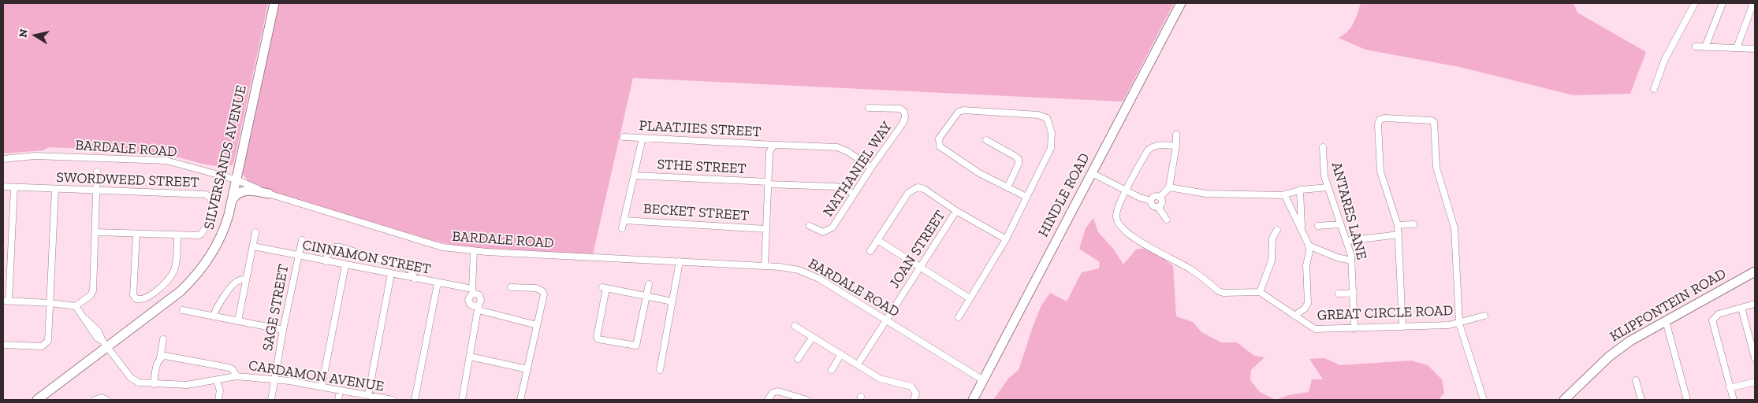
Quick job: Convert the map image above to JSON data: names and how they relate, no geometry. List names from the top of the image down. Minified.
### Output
{"streets":{"street":["PLAATJIES STREET","BARDALE ROAD","SILVERSANDS AVENUE","STHE STREET","NATHANIEL WAY","SWORDWEED STREET","HINDLE ROAD","ANTARES LANE","BECKET STREET","JOAN STREET","CINNAMON STREET","KLIPFONTEIN ROAD","SAGE STREET","GREAT CIRCLE ROAD","CARDAMON AVENUE"]},"crossings":[["PLAATJIES STREET","NATHANIEL WAY"],["BARDALE ROAD","SILVERSANDS AVENUE"],["BARDALE ROAD","HINDLE ROAD"],["BARDALE ROAD","JOAN STREET"],["SILVERSANDS AVENUE","CARDAMON AVENUE"],["STHE STREET","NATHANIEL WAY"],["ANTARES LANE","GREAT CIRCLE ROAD"],["CINNAMON STREET","SAGE STREET"],["SAGE STREET","CARDAMON AVENUE"]],"north":"left"}
